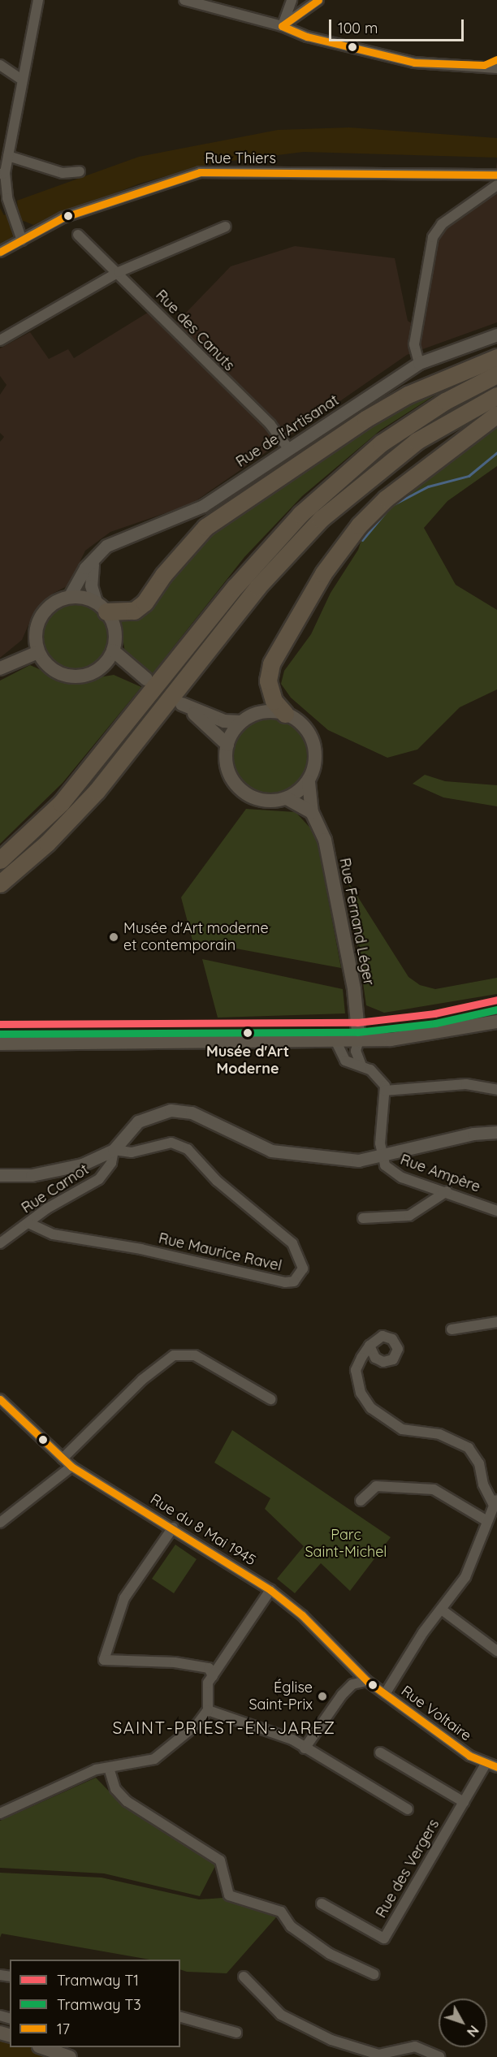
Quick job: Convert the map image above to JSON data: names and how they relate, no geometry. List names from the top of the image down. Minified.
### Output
{"streets":{"main road":["Rue Fernand Léger"],"street":["Rue Thiers","Rue des Canuts","Rue de l'Artisanat","Rue Ampère","Rue Carnot","Rue Maurice Ravel","Rue du 8 Mai 1945","Rue Voltaire","Rue des Vergers"]},"crossings":[["Rue des Canuts","Rue de l'Artisanat"],["Rue Carnot","Rue Maurice Ravel"],["Rue du 8 Mai 1945","Rue Voltaire"],["Rue Voltaire","Rue des Vergers"]],"districts":["SAINT-PRIEST-EN-JAREZ"],"parks":["Parc Saint-Michel"],"places":["Musée d'Art moderne et contemporain","Musée d'Art Moderne","Église Saint-Prix"],"lines":["transit line 17","tram line T1","tram line T3"],"legend":["Tramway T1","Tramway T3","17"],"scale_bar":"100 m","north":"bottom right"}
